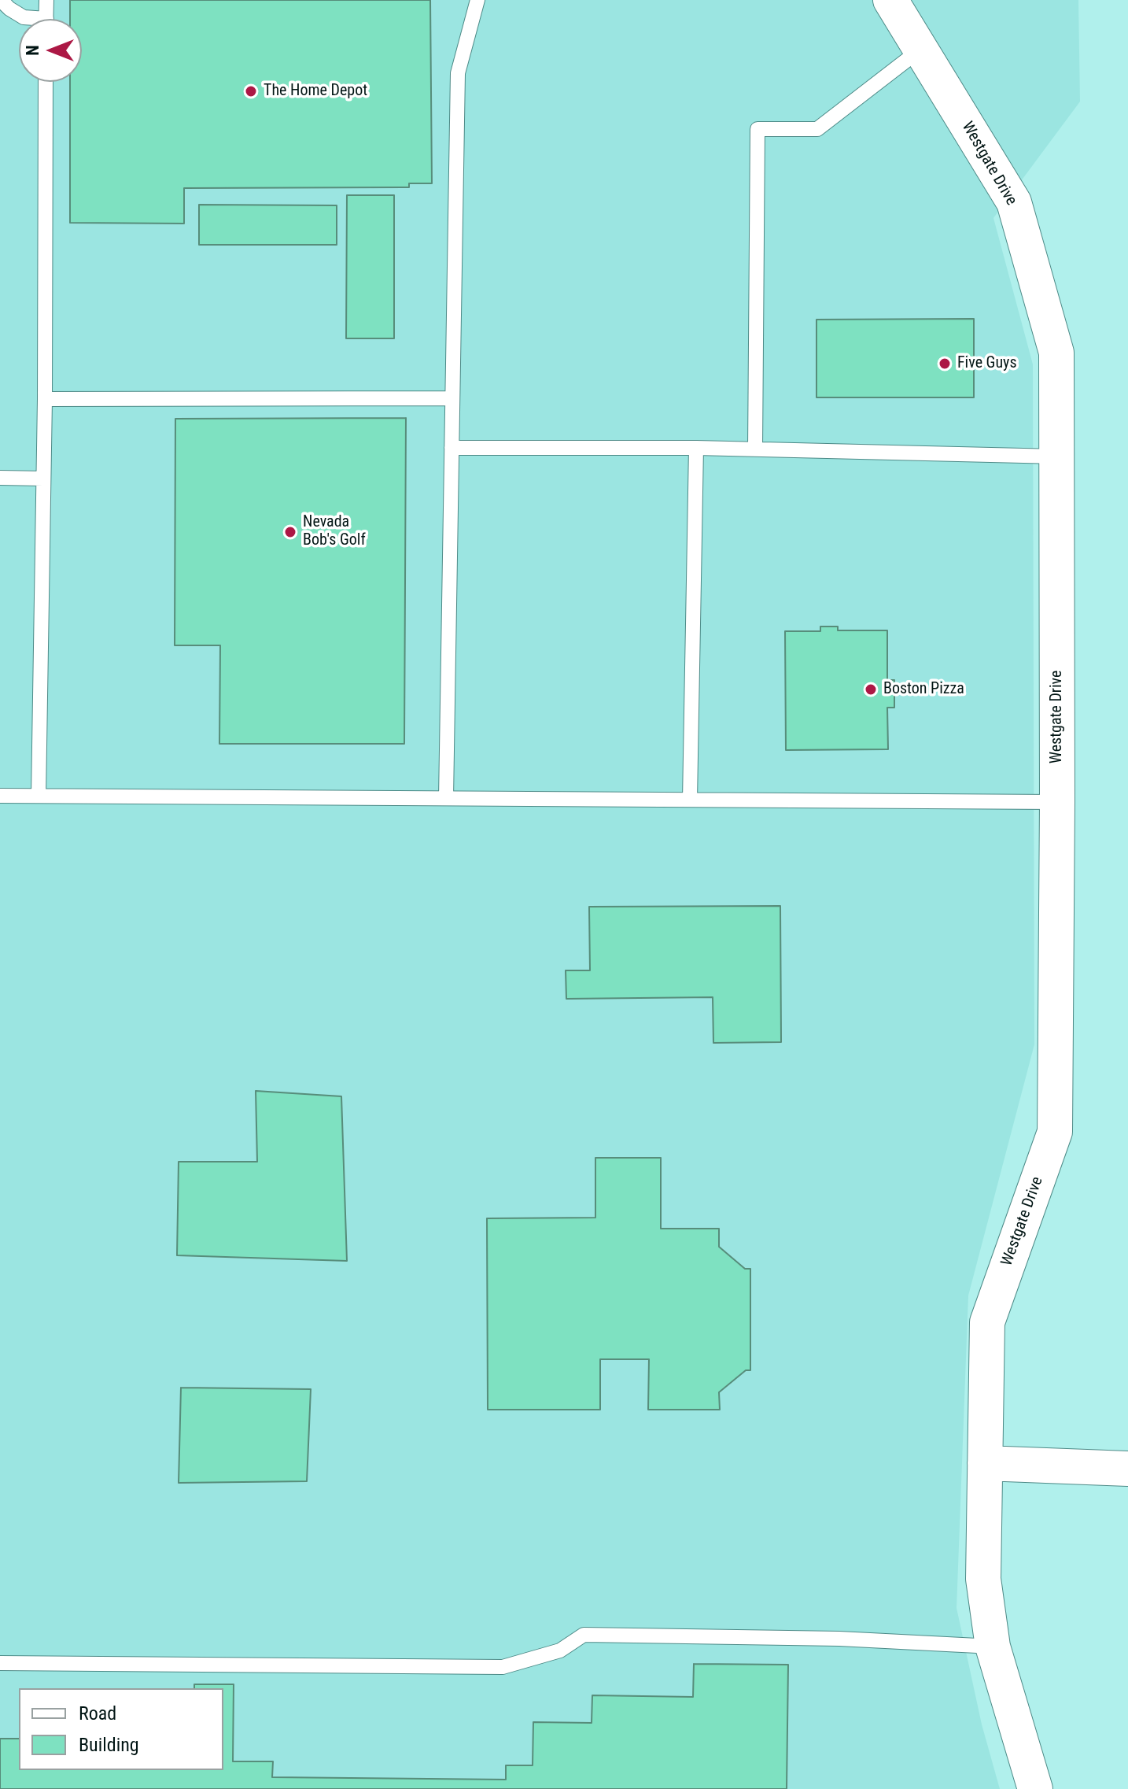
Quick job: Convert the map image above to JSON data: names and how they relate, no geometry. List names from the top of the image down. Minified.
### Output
{"streets":{"street":["Westgate Drive"]},"places":["The Home Depot","Five Guys","Nevada Bob's Golf","Boston Pizza"],"legend":["Road","Building"],"north":"left"}
